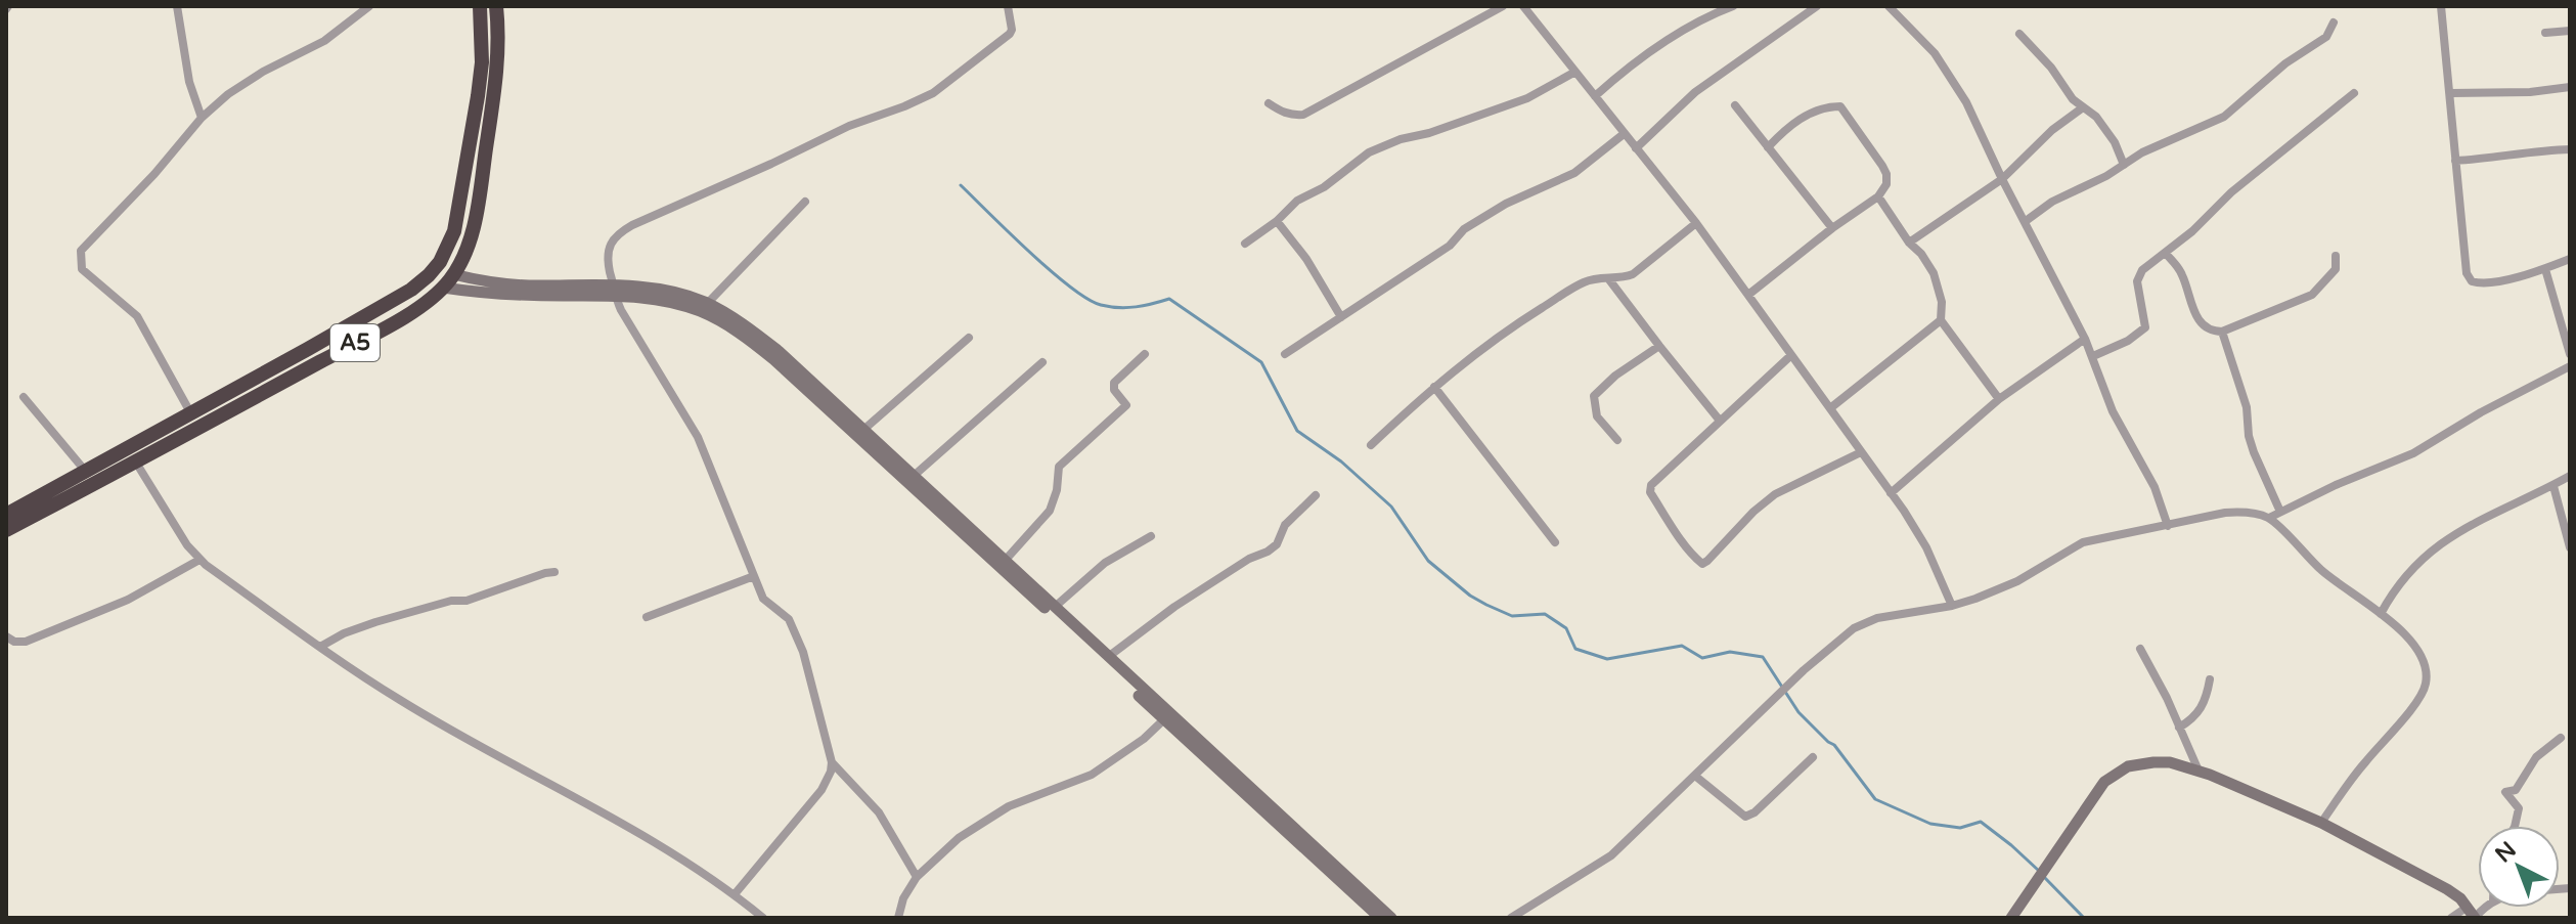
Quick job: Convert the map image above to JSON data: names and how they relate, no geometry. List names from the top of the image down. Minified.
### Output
{"streets":{"highway":["A5"]},"north":"top left"}
